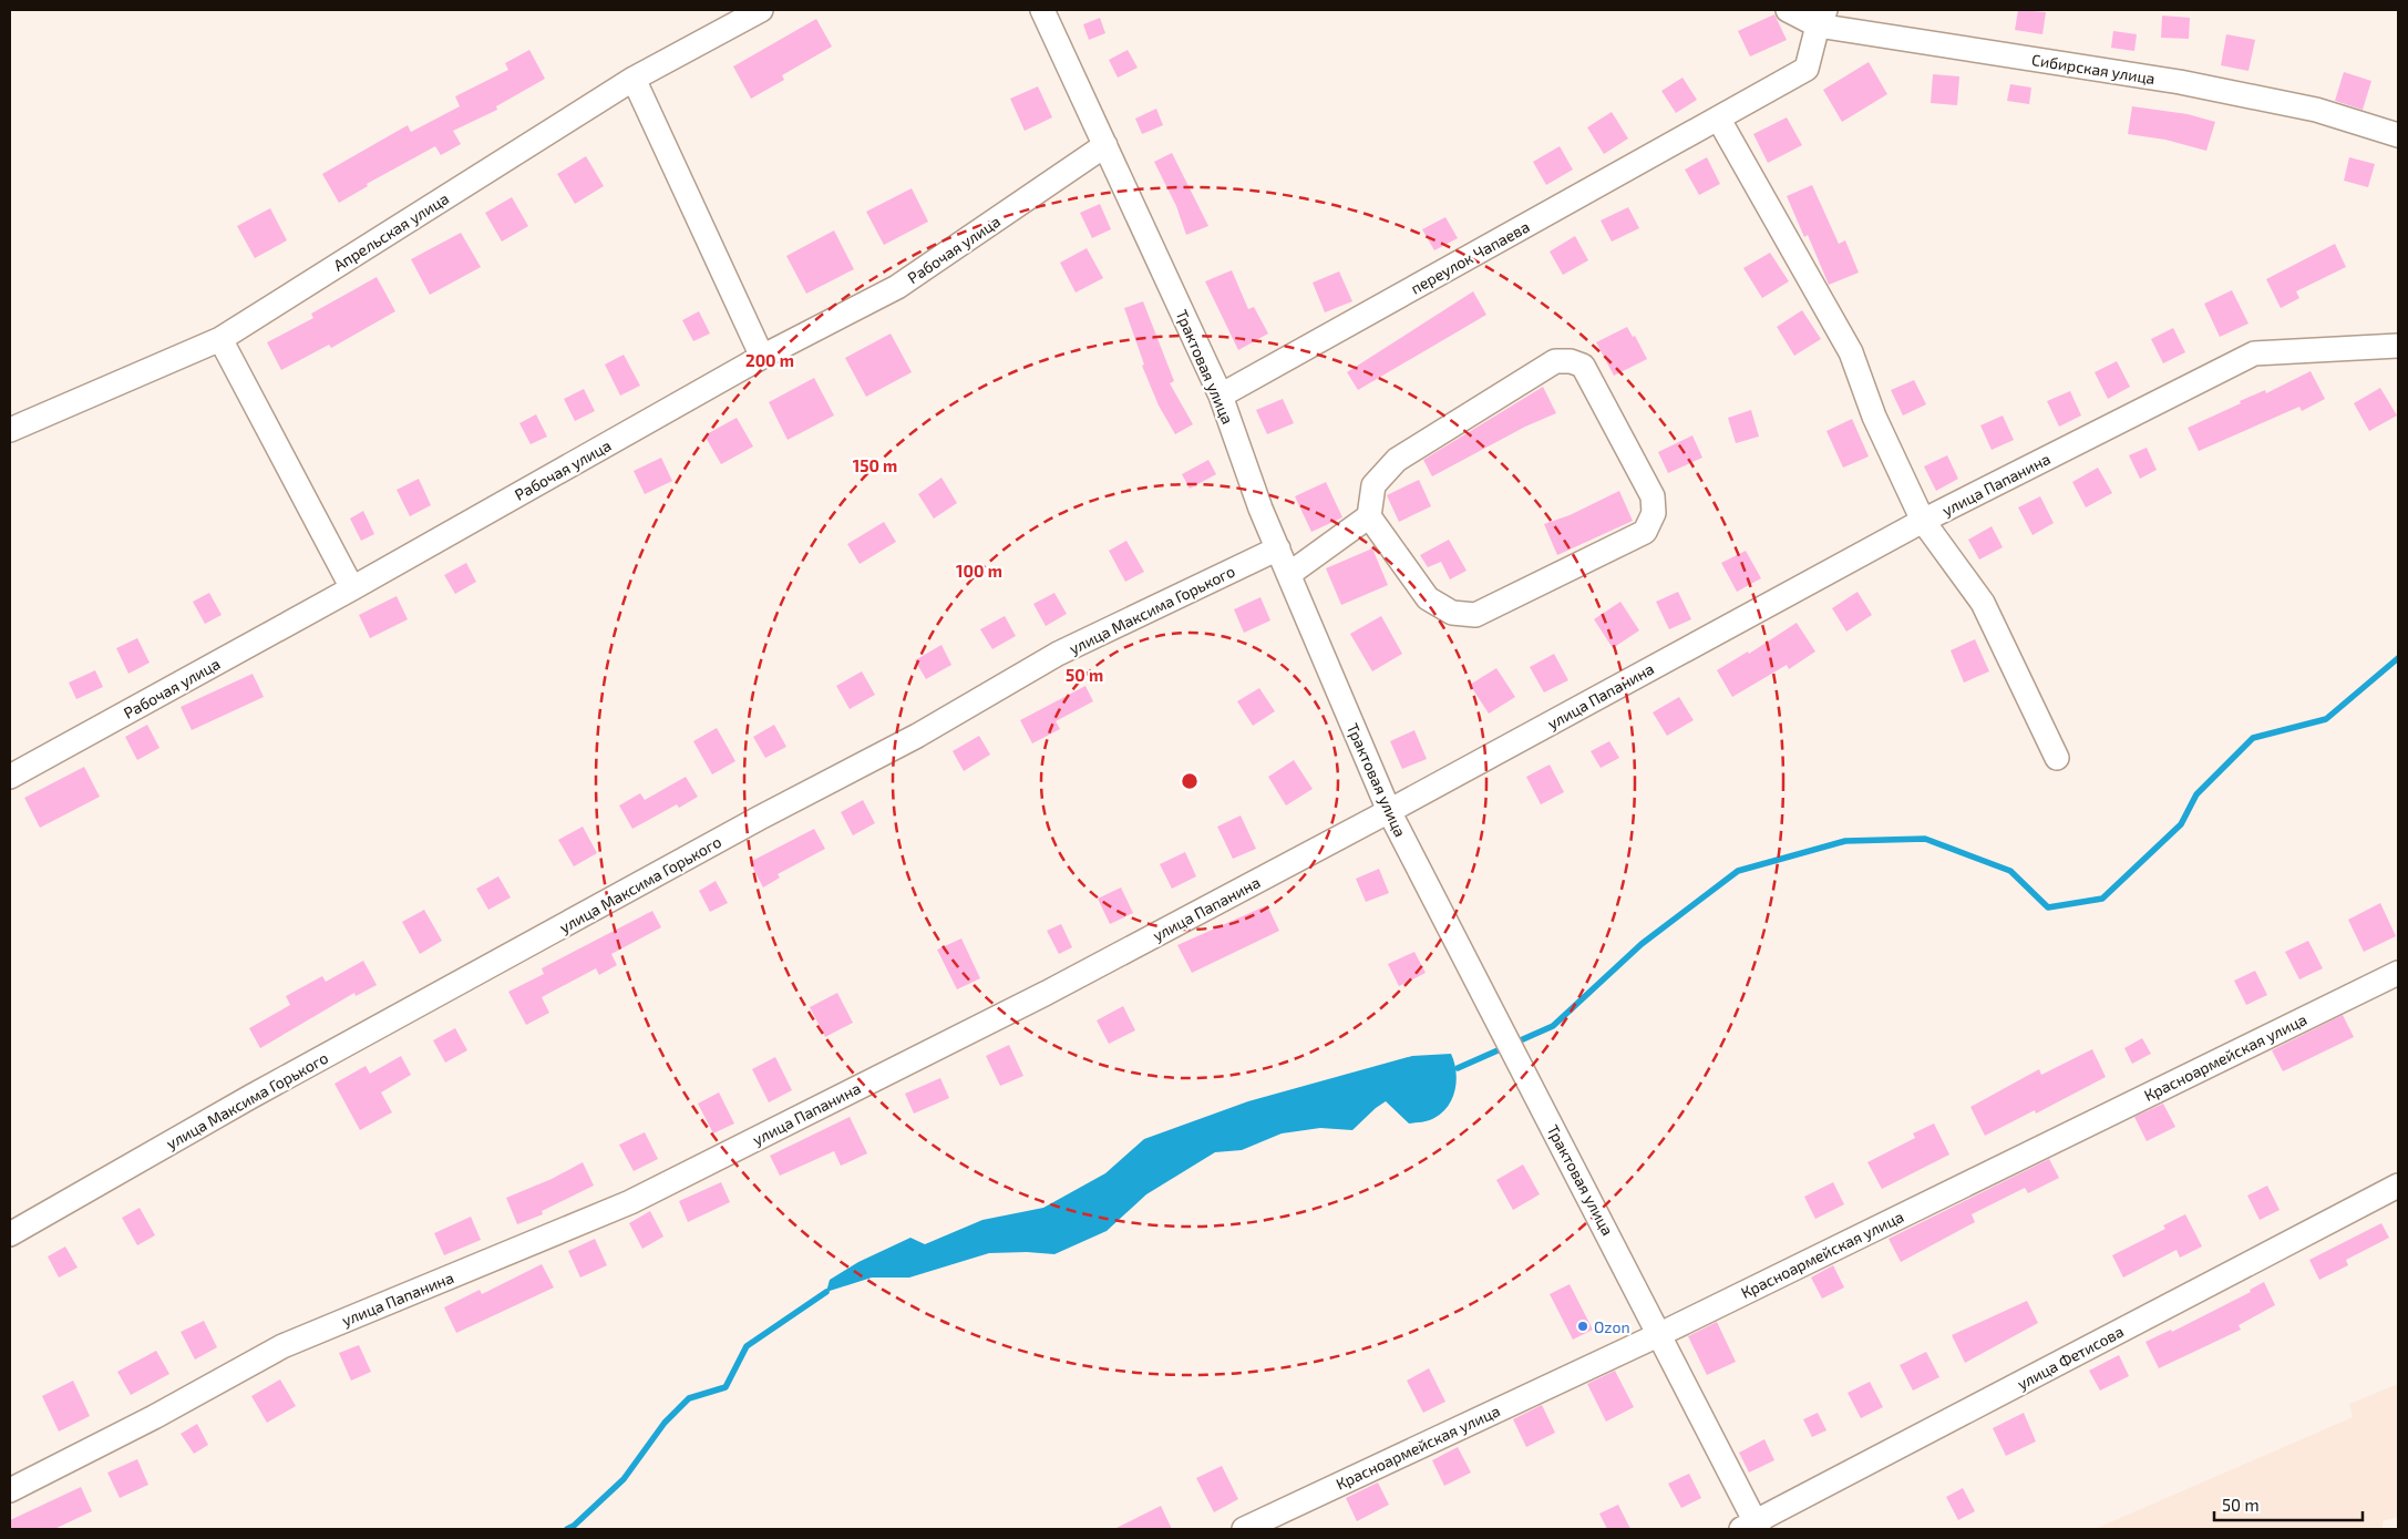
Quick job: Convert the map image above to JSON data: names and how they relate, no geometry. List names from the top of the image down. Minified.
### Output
{"streets":{"street":["Сибирская улица","Апрельская улица","Рабочая улица","переулок Чапаева","Трактовая улица","улица Папанина","улица Максима Горького","Красноармейская улица","улица Фетисова"]},"crossings":[["Сибирская улица","переулок Чапаева"],["Рабочая улица","Трактовая улица"],["переулок Чапаева","Трактовая улица"],["Трактовая улица","улица Папанина"],["Трактовая улица","улица Максима Горького"],["Трактовая улица","Красноармейская улица"],["Трактовая улица","улица Фетисова"]],"places":["Ozon"],"scale_bar":"50 m","rings":["200 m","150 m","100 m","50 m"]}
